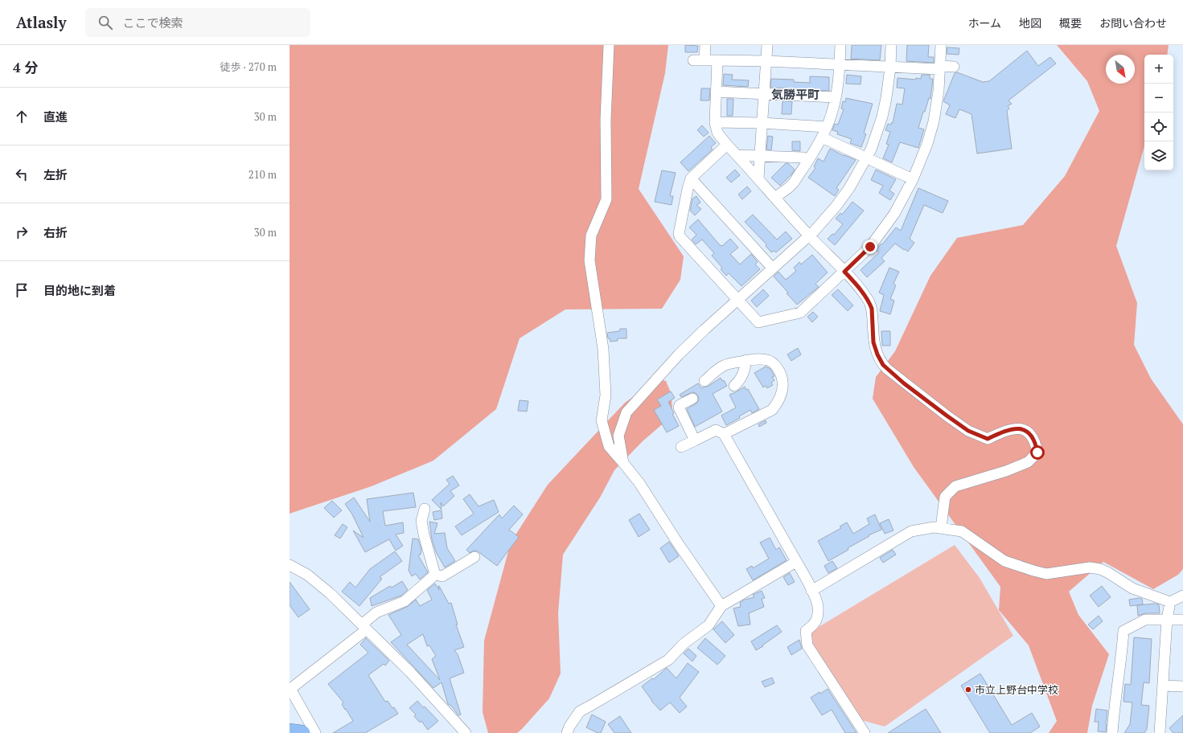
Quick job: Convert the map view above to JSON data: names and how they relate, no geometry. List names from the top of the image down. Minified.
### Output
{"districts":["気勝平町"],"places":["市立上野台中学校"],"north":"bottom right","page":{"header":"Atlasly","search":"ここで検索","nav":["ホーム","地図","概要","お問い合わせ"],"heading":["4 分","徒歩 · 270 m"],"map_buttons":["+","−"],"list":[["直進","30 m"],["左折","210 m"],["右折","30 m"],"目的地に到着"]}}
